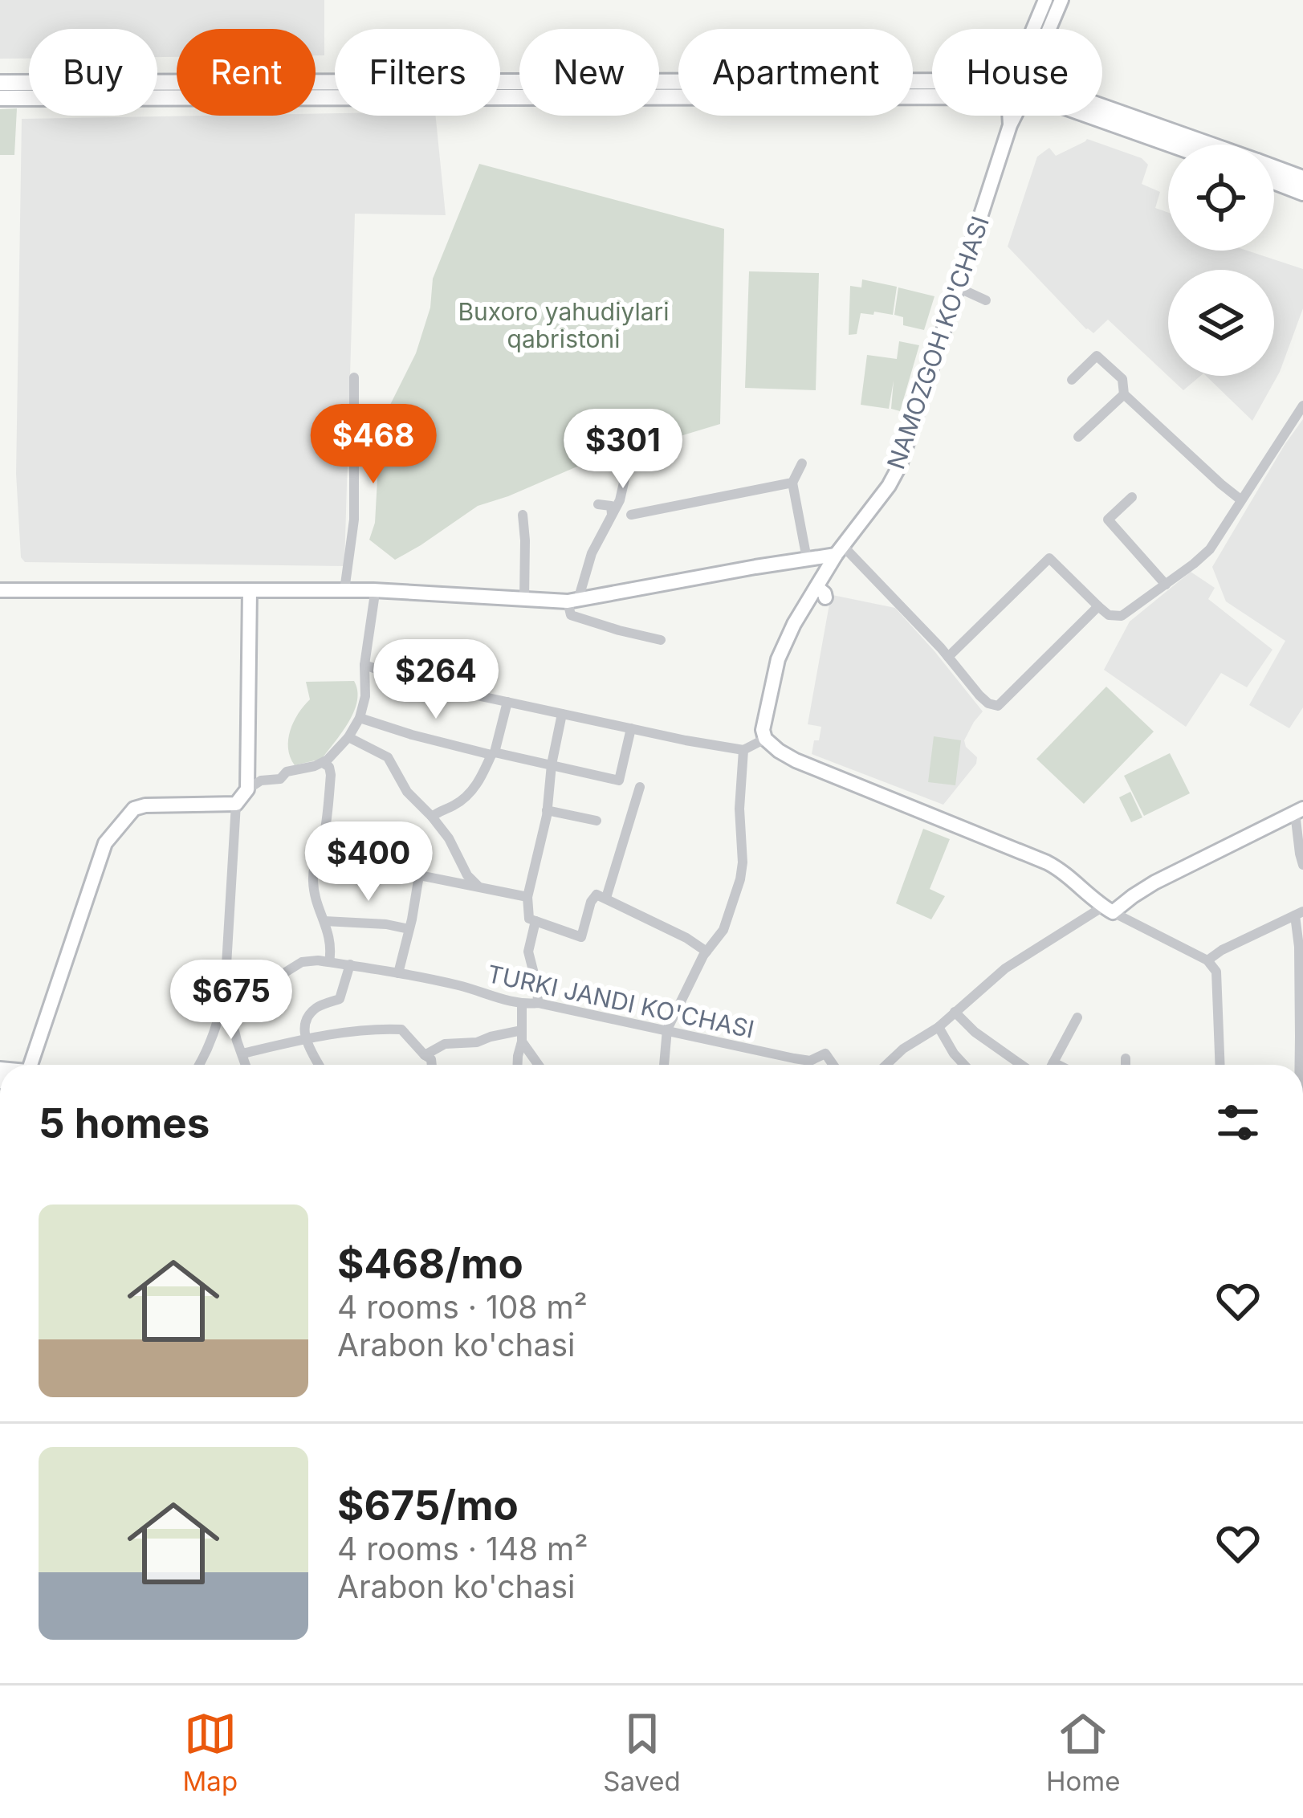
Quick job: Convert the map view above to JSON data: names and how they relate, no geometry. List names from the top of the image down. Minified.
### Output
{"streets":{"street":["NAMOZGOH KO'CHASI","TURKI JANDI KO'CHASI"]},"parks":["Buxoro yahudiylari qabristoni"],"page":{"chip":["Buy","Rent","Filters","New","Apartment","House"],"price":["$468","$301","$264","$400","$675"],"heading":"5 homes","list":[{"name":"$468/mo","note":"4 rooms · 108 m² · Arabon ko'chasi"},{"name":"$675/mo","note":"4 rooms · 148 m² · Arabon ko'chasi"}],"tabs":["Map","Saved","Home"]}}
